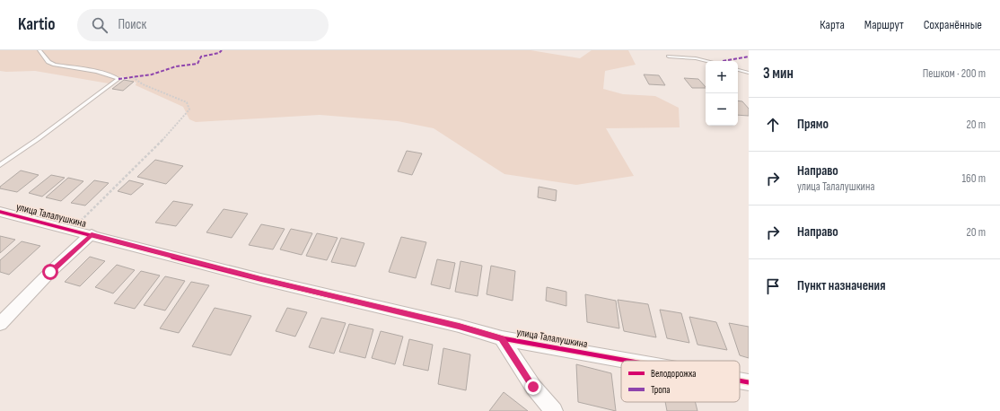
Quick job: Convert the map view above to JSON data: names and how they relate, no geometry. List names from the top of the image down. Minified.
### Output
{"streets":{"street":["улица Талалушкина"]},"legend":["Велодорожка","Тропа"],"page":{"header":"Kartio","search":"Поиск","nav":["Карта","Маршрут","Сохранённые"],"heading":["3 мин","Пешком · 200 m"],"map_buttons":["+","−"],"list":[["Прямо","20 m"],["Направо","улица Талалушкина","160 m"],["Направо","20 m"],"Пункт назначения"]}}
